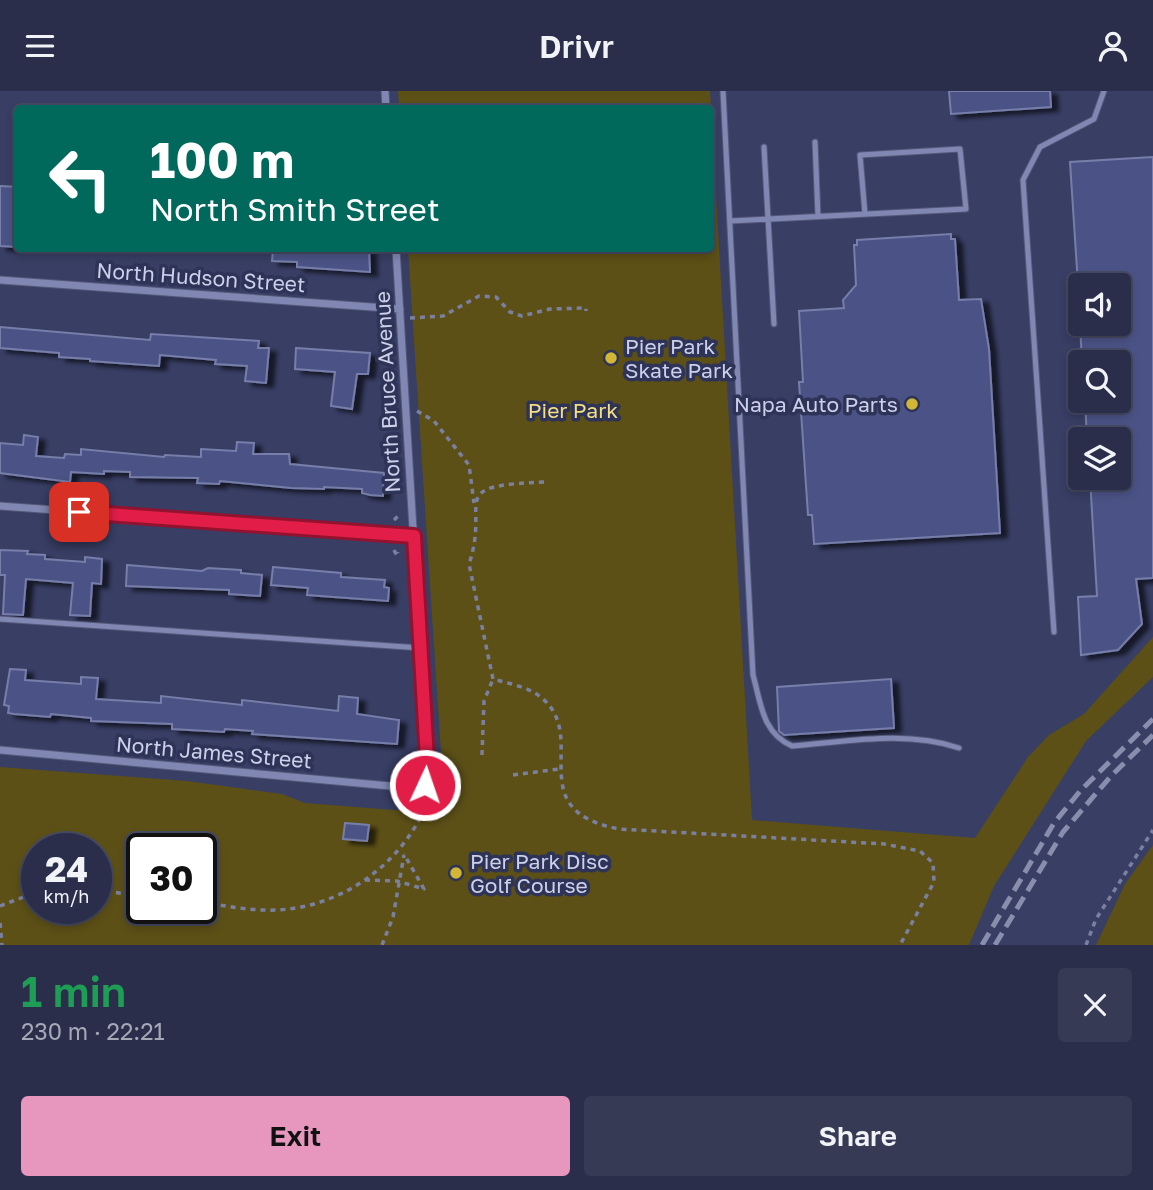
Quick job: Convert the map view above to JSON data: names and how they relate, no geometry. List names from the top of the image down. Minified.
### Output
{"streets":{"street":["North Hudson Street","North Bruce Avenue","North James Street"]},"crossings":[["North Hudson Street","North Bruce Avenue"],["North Bruce Avenue","North James Street"]],"parks":["Pier Park"],"places":["Pier Park Skate Park","Napa Auto Parts","Pier Park Disc Golf Course"],"page":{"header":"Drivr","turn":["100 m","North Smith Street"],"speed":"24 km/h","limit":"30","heading":["1 min","230 m · 22:21"],"buttons":["Exit","Share"]}}
